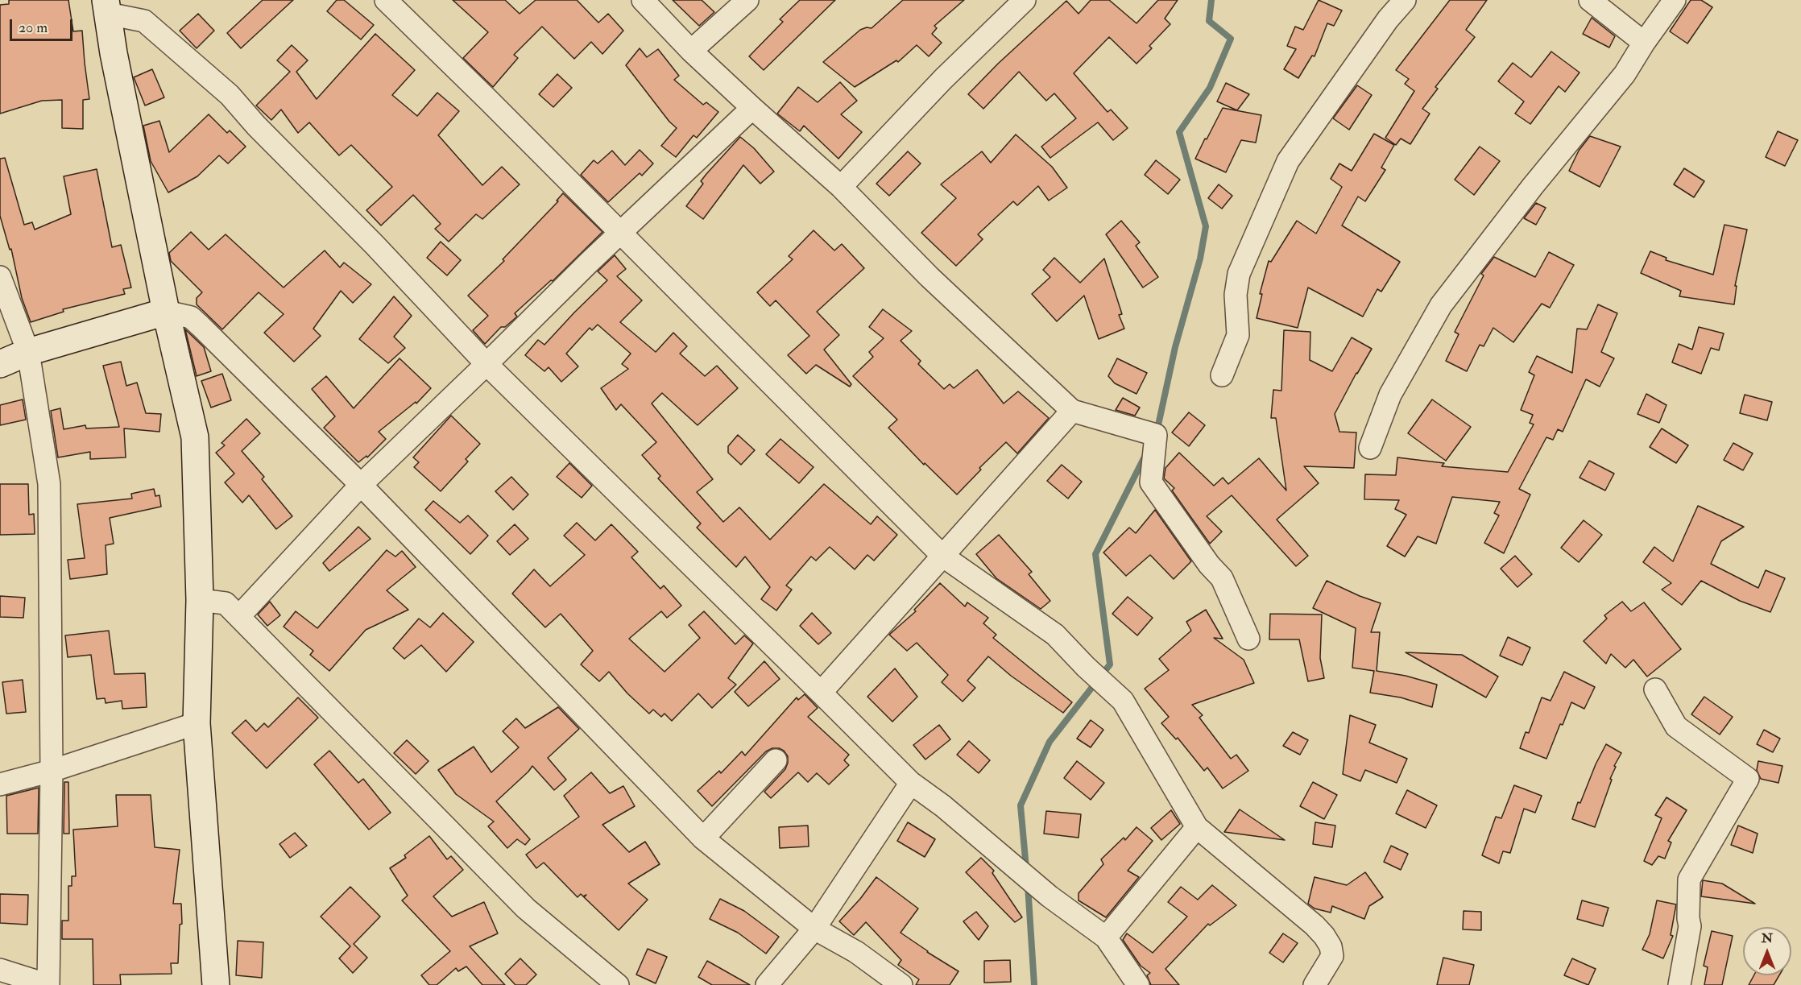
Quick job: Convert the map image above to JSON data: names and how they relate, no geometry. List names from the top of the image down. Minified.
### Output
{"scale_bar":"20 m","north":"top"}
